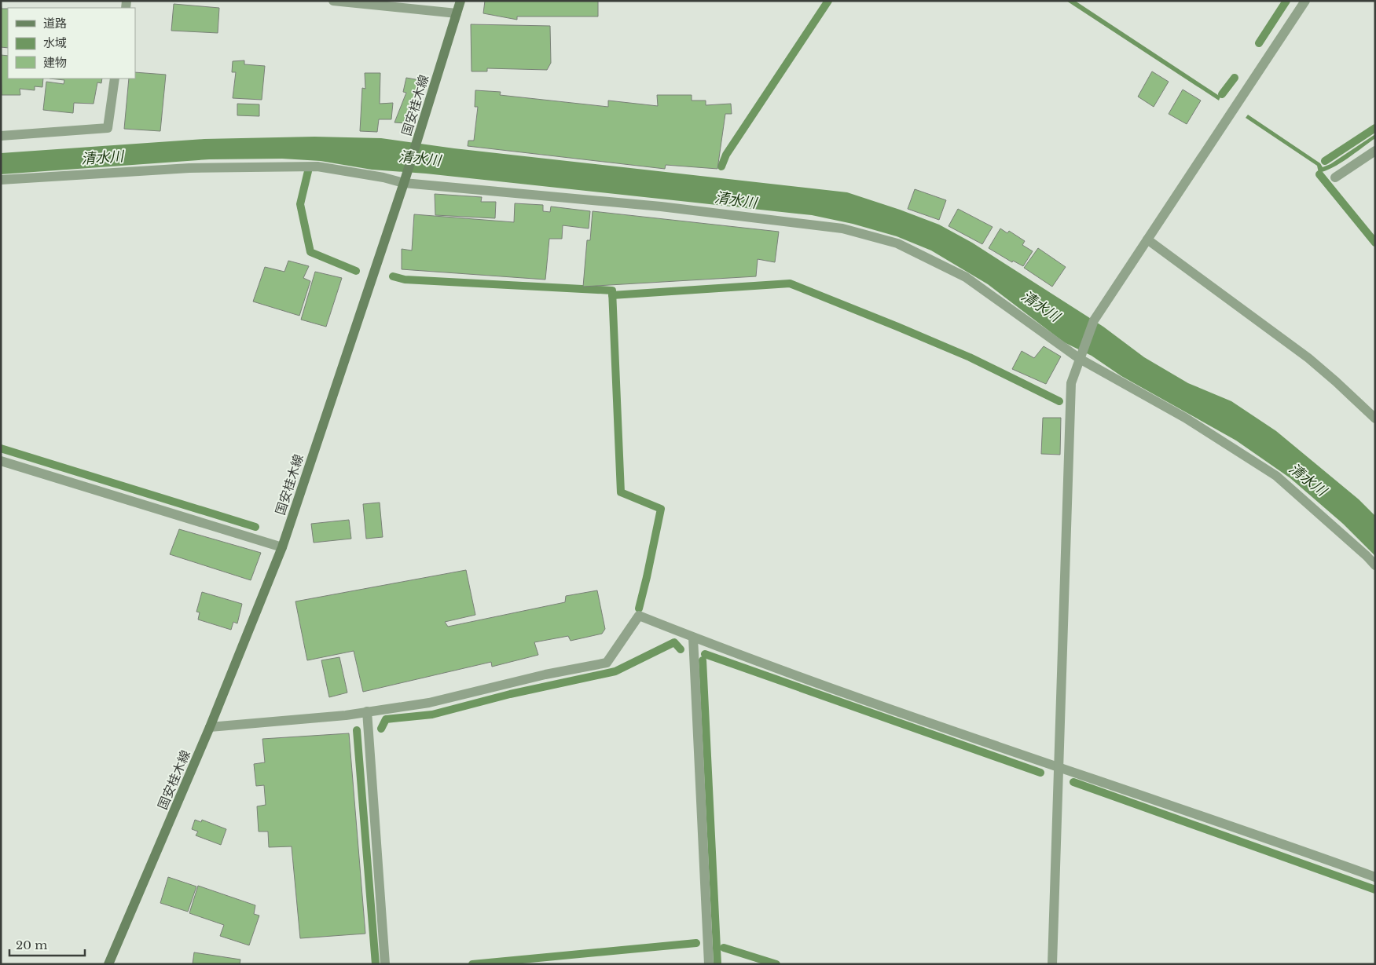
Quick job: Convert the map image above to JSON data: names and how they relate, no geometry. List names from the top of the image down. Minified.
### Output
{"streets":{"main road":["国安桂木線"]},"water":["清水川"],"legend":["道路","水域","建物"],"scale_bar":"20 m"}
